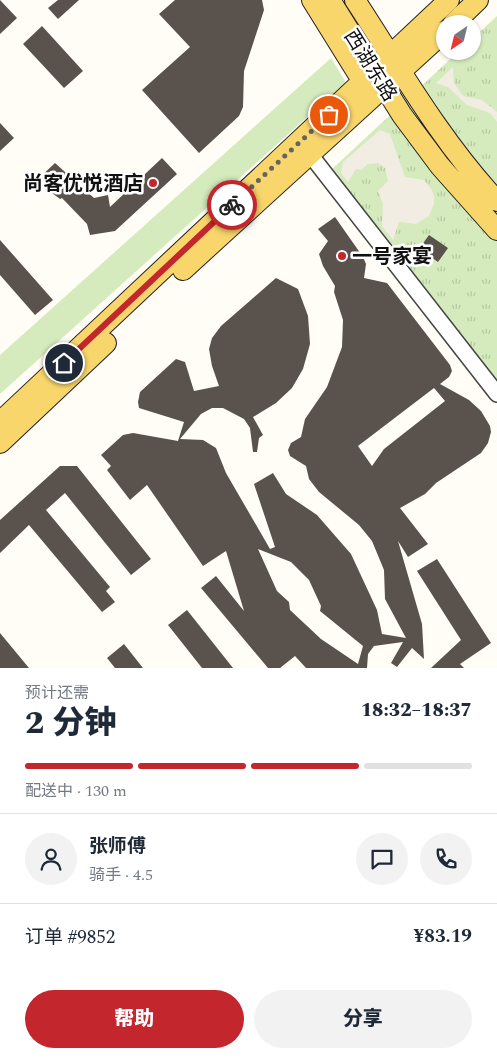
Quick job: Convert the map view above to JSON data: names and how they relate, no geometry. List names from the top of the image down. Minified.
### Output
{"streets":{"main road":["西湖东路"]},"places":["尚客优悦酒店","一号家宴"],"north":"bottom left","page":{"heading":["2 分钟","预计还需","18:32–18:37"],"panel":["张师傅","骑手 · 4.5","订单 #9852","¥83.19"],"bar":"配送中 · 130 m","buttons":["帮助","分享"]}}
